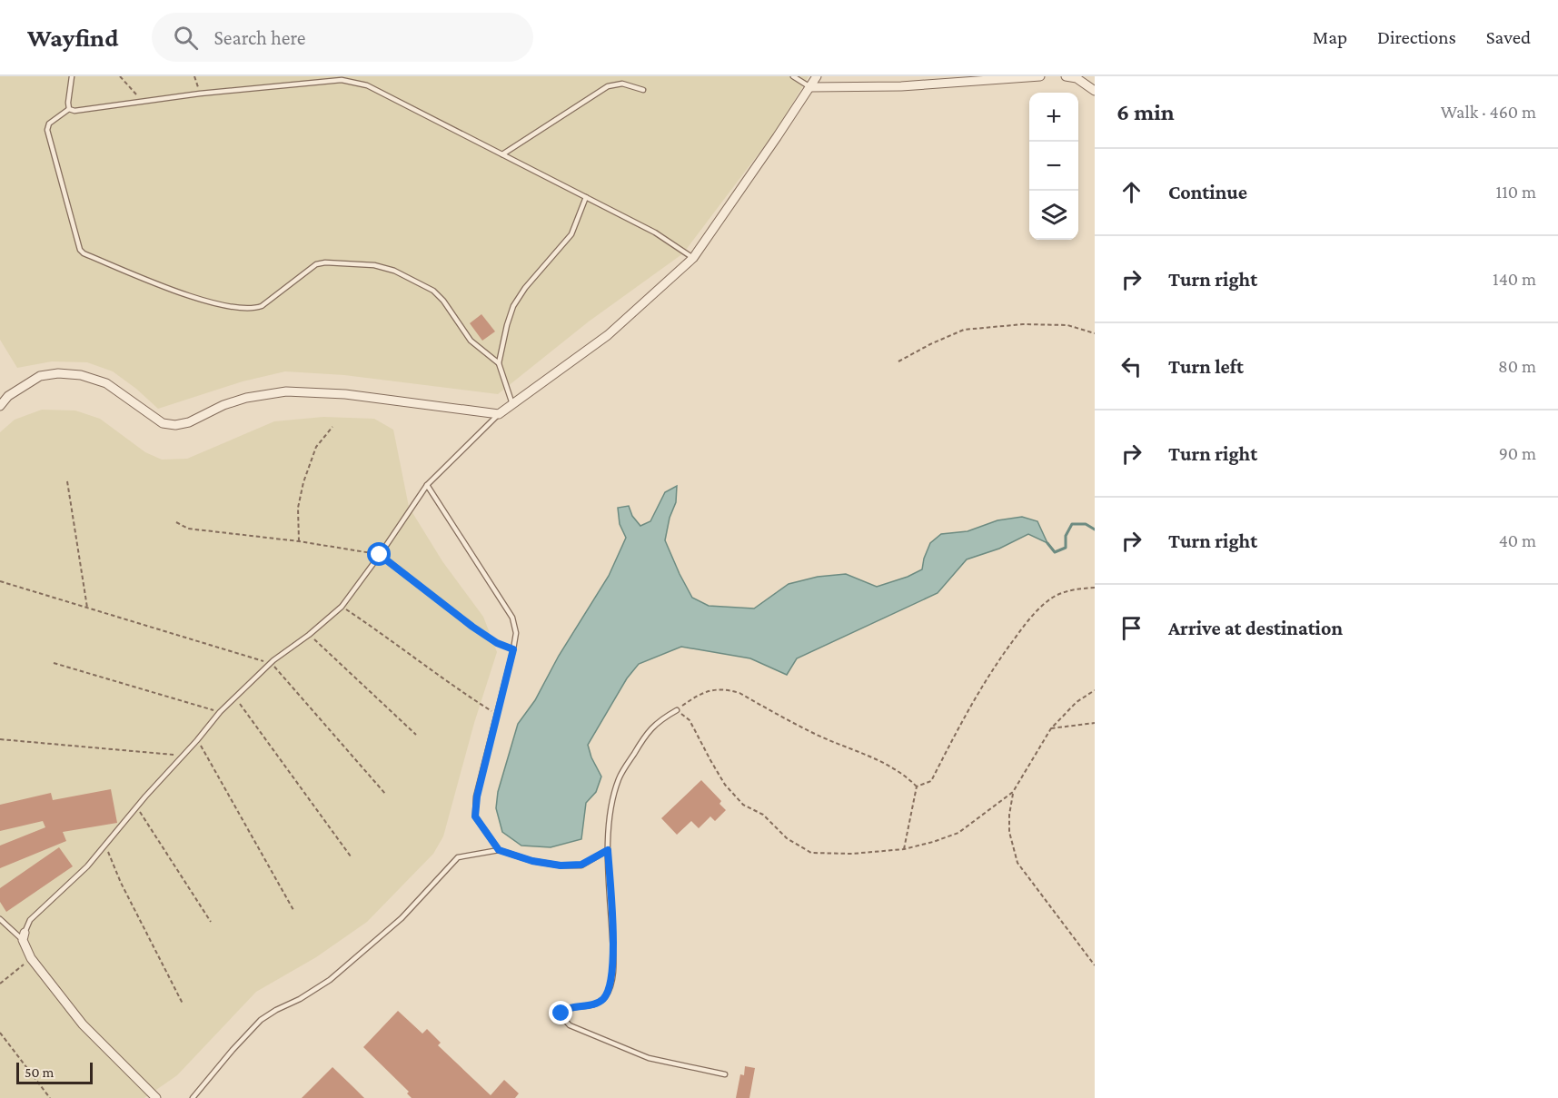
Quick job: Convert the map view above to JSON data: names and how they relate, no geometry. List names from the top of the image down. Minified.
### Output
{"scale_bar":"50 m","page":{"header":"Wayfind","search":"Search here","nav":["Map","Directions","Saved"],"heading":["6 min","Walk · 460 m"],"map_buttons":["+","−"],"list":[["Continue","110 m"],["Turn right","140 m"],["Turn left","80 m"],["Turn right","90 m"],["Turn right","40 m"],"Arrive at destination"],"scale":"50 m"}}
